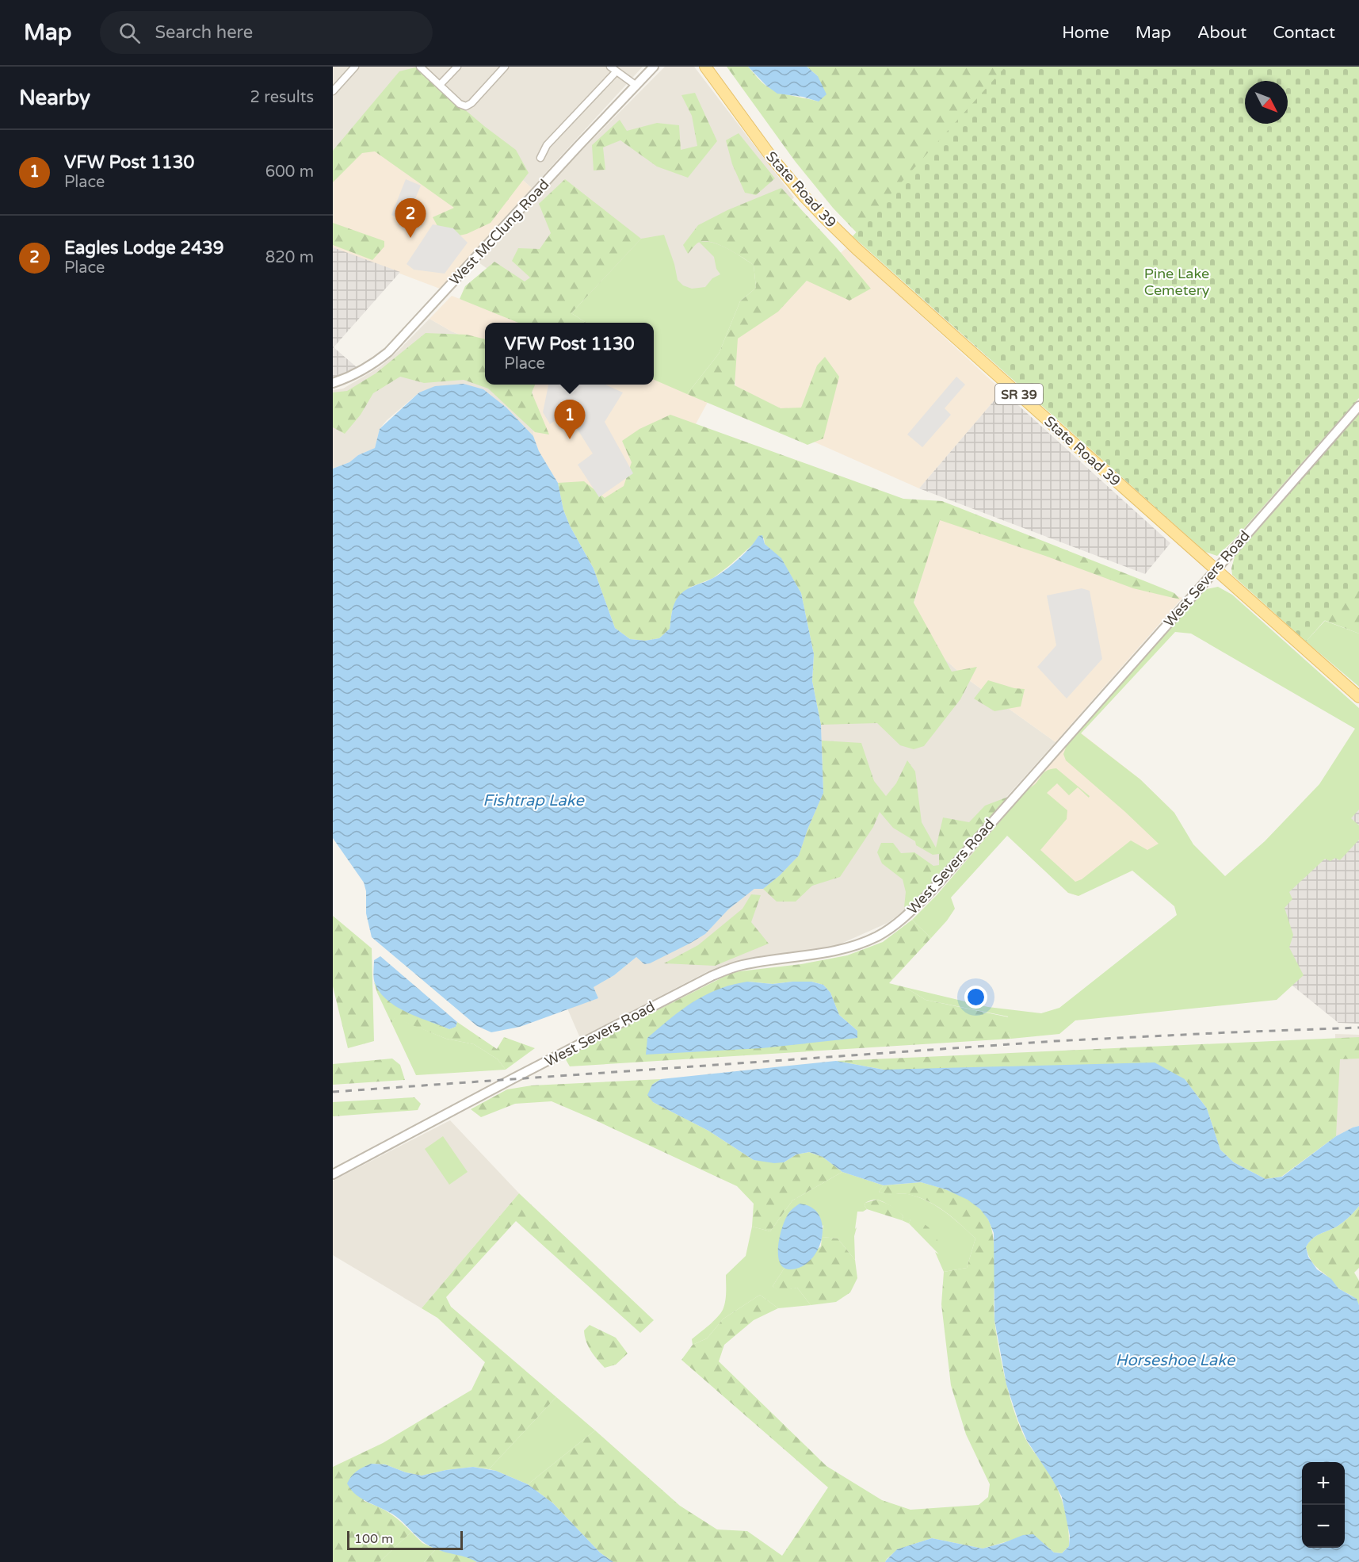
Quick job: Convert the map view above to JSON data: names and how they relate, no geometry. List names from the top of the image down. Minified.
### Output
{"streets":{"main road":["State Road 39","SR 39"],"street":["West McClung Road","West Severs Road"]},"crossings":[["State Road 39","West Severs Road"]],"water":["Fishtrap Lake","Horseshoe Lake"],"parks":["Pine Lake Cemetery"],"scale_bar":"100 m","north":"bottom right","page":{"header":"Map","search":"Search here","nav":["Home","Map","About","Contact"],"heading":["Nearby","2 results"],"list":[{"mark":"1","name":"VFW Post 1130","note":"Place","value":"600 m"},{"mark":"2","name":"Eagles Lodge 2439","note":"Place","value":"820 m"}],"pins":["2","1"],"popup":["VFW Post 1130","Place"],"map_buttons":["+","−"],"scale":"100 m"}}
